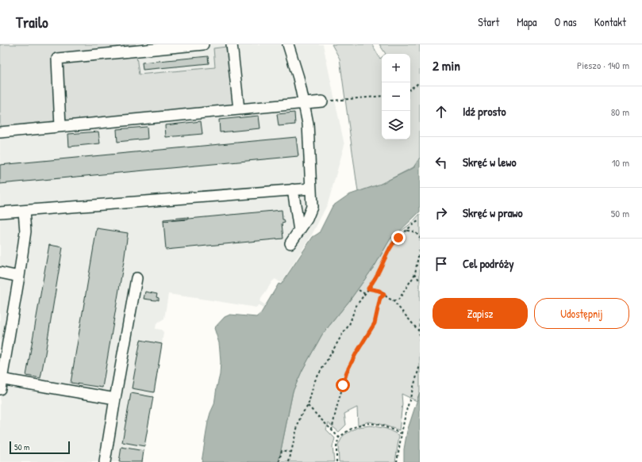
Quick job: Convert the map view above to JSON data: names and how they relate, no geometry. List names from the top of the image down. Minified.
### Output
{"scale_bar":"50 m","page":{"header":"Trailo","nav":["Start","Mapa","O nas","Kontakt"],"heading":["2 min","Pieszo · 140 m"],"map_buttons":["+","−"],"list":[["Idź prosto","80 m"],["Skręć w lewo","10 m"],["Skręć w prawo","50 m"],"Cel podróży"],"buttons":["Zapisz","Udostępnij"],"scale":"50 m"}}
